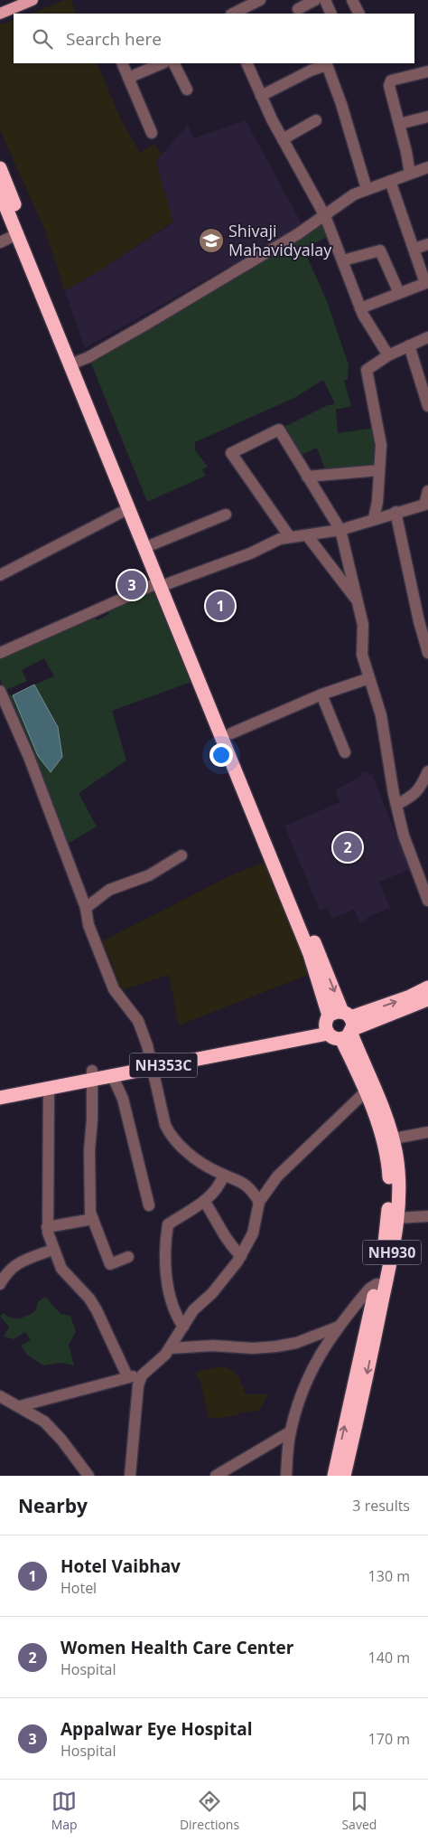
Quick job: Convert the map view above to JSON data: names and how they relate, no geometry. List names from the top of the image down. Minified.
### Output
{"streets":{"highway":["NH353C","NH930"]},"crossings":[["NH353C","NH930"]],"places":{"school or university":["Shivaji Mahavidyalay"]},"page":{"search":"Search here","pins":["3","1","2"],"heading":["Nearby","3 results"],"list":[{"mark":"1","name":"Hotel Vaibhav","note":"Hotel","value":"130 m"},{"mark":"2","name":"Women Health Care Center","note":"Hospital","value":"140 m"},{"mark":"3","name":"Appalwar Eye Hospital","note":"Hospital","value":"170 m"}],"nav":["Map","Directions","Saved"]}}
